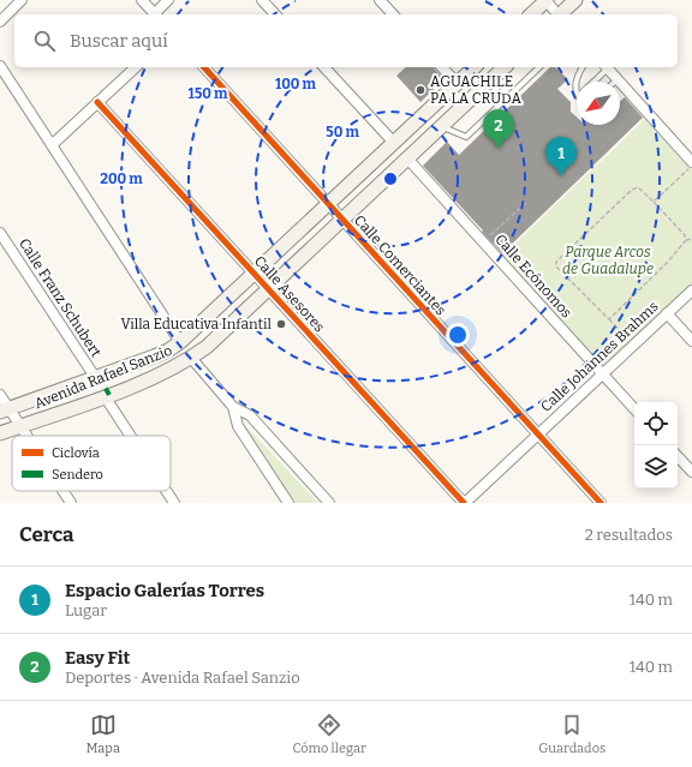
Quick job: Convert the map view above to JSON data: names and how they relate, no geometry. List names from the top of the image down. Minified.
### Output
{"streets":{"main road":["Avenida Rafael Sanzio"],"street":["Calle Comerciantes","Calle Ecónomos","Calle Asesores","Calle Franz Schubert","Calle Johannes Brahms"]},"crossings":[["Calle Comerciantes","Calle Johannes Brahms"],["Calle Comerciantes","Avenida Rafael Sanzio"],["Calle Ecónomos","Calle Johannes Brahms"],["Calle Ecónomos","Avenida Rafael Sanzio"],["Calle Asesores","Calle Johannes Brahms"],["Calle Asesores","Avenida Rafael Sanzio"],["Calle Franz Schubert","Avenida Rafael Sanzio"]],"parks":["Parque Arcos de Guadalupe"],"places":["AGUACHILE PA LA CRUDA","Villa Educativa Infantil"],"legend":["Ciclovía","Sendero"],"north":"bottom left","page":{"search":"Buscar aquí","pins":["2","1"],"heading":["Cerca","2 resultados"],"list":[{"mark":"1","name":"Espacio Galerías Torres","note":"Lugar","value":"140 m"},{"mark":"2","name":"Easy Fit","note":"Deportes · Avenida Rafael Sanzio","value":"140 m"}],"nav":["Mapa","Cómo llegar","Guardados"]},"rings":["100 m","150 m","50 m","200 m"]}
